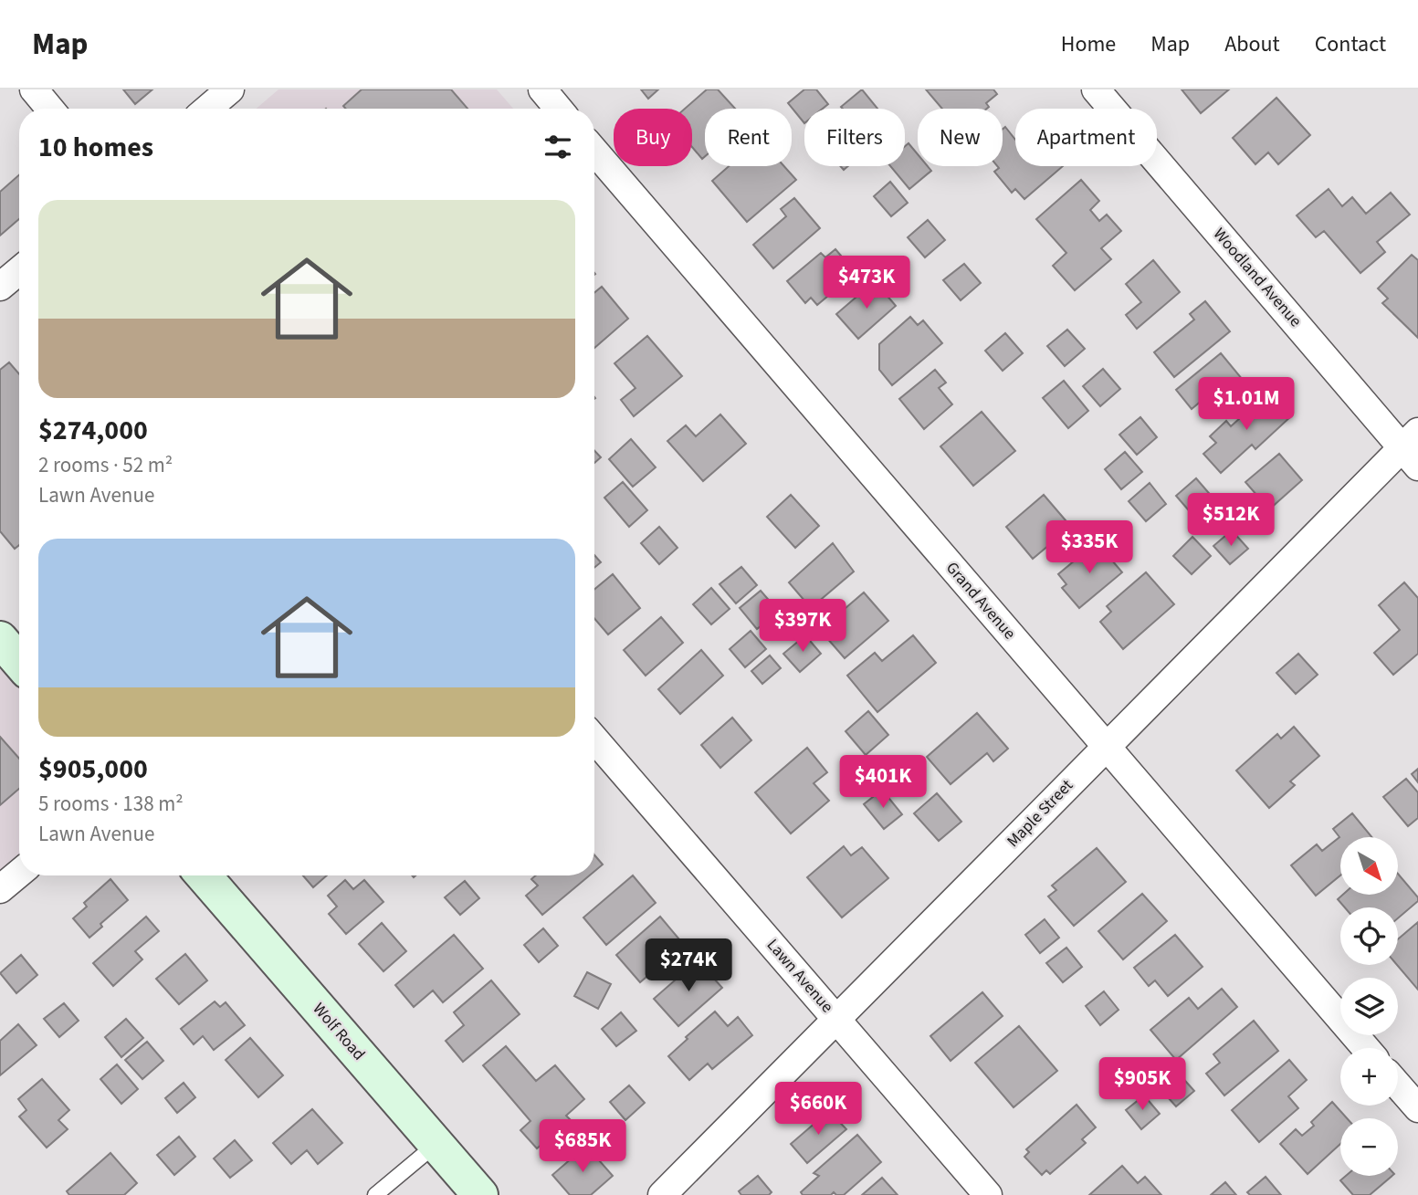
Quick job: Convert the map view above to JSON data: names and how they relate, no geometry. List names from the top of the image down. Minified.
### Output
{"streets":{"main road":["Wolf Road"],"street":["Woodland Avenue","Grand Avenue","Maple Street","Lawn Avenue"]},"crossings":[["Woodland Avenue","Maple Street"],["Grand Avenue","Maple Street"],["Maple Street","Lawn Avenue"]],"north":"bottom right","page":{"header":"Map","nav":["Home","Map","About","Contact"],"chip":["Buy","Rent","Filters","New","Apartment"],"heading":"10 homes","list":[{"name":"$274,000","note":"2 rooms · 52 m² · Lawn Avenue"},{"name":"$905,000","note":"5 rooms · 138 m² · Lawn Avenue"}],"price":["$473K","$1.01M","$512K","$335K","$397K","$401K","$274K","$905K","$660K","$685K"],"map_buttons":["+","−"]}}
